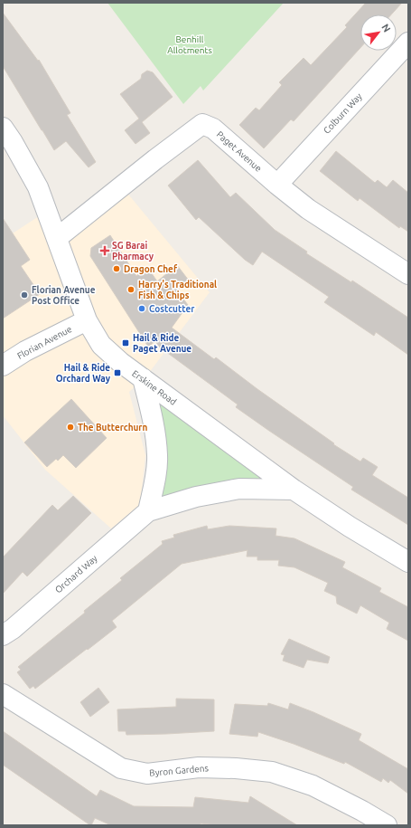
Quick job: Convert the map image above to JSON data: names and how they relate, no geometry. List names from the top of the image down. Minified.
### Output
{"streets":{"street":["Colburn Way","Paget Avenue","Florian Avenue","Erskine Road","Orchard Way","Byron Gardens"]},"crossings":[["Colburn Way","Paget Avenue"],["Paget Avenue","Erskine Road"],["Florian Avenue","Erskine Road"],["Erskine Road","Orchard Way"]],"parks":["Benhill Allotments"],"places":{"health":["SG Barai Pharmacy"],"other":["Dragon Chef","Harry's Traditional Fish & Chips","Florian Avenue Post Office","Costcutter","The Butterchurn"],"transit":["Hail & Ride Paget Avenue","Hail & Ride Orchard Way"]},"north":"top right"}
